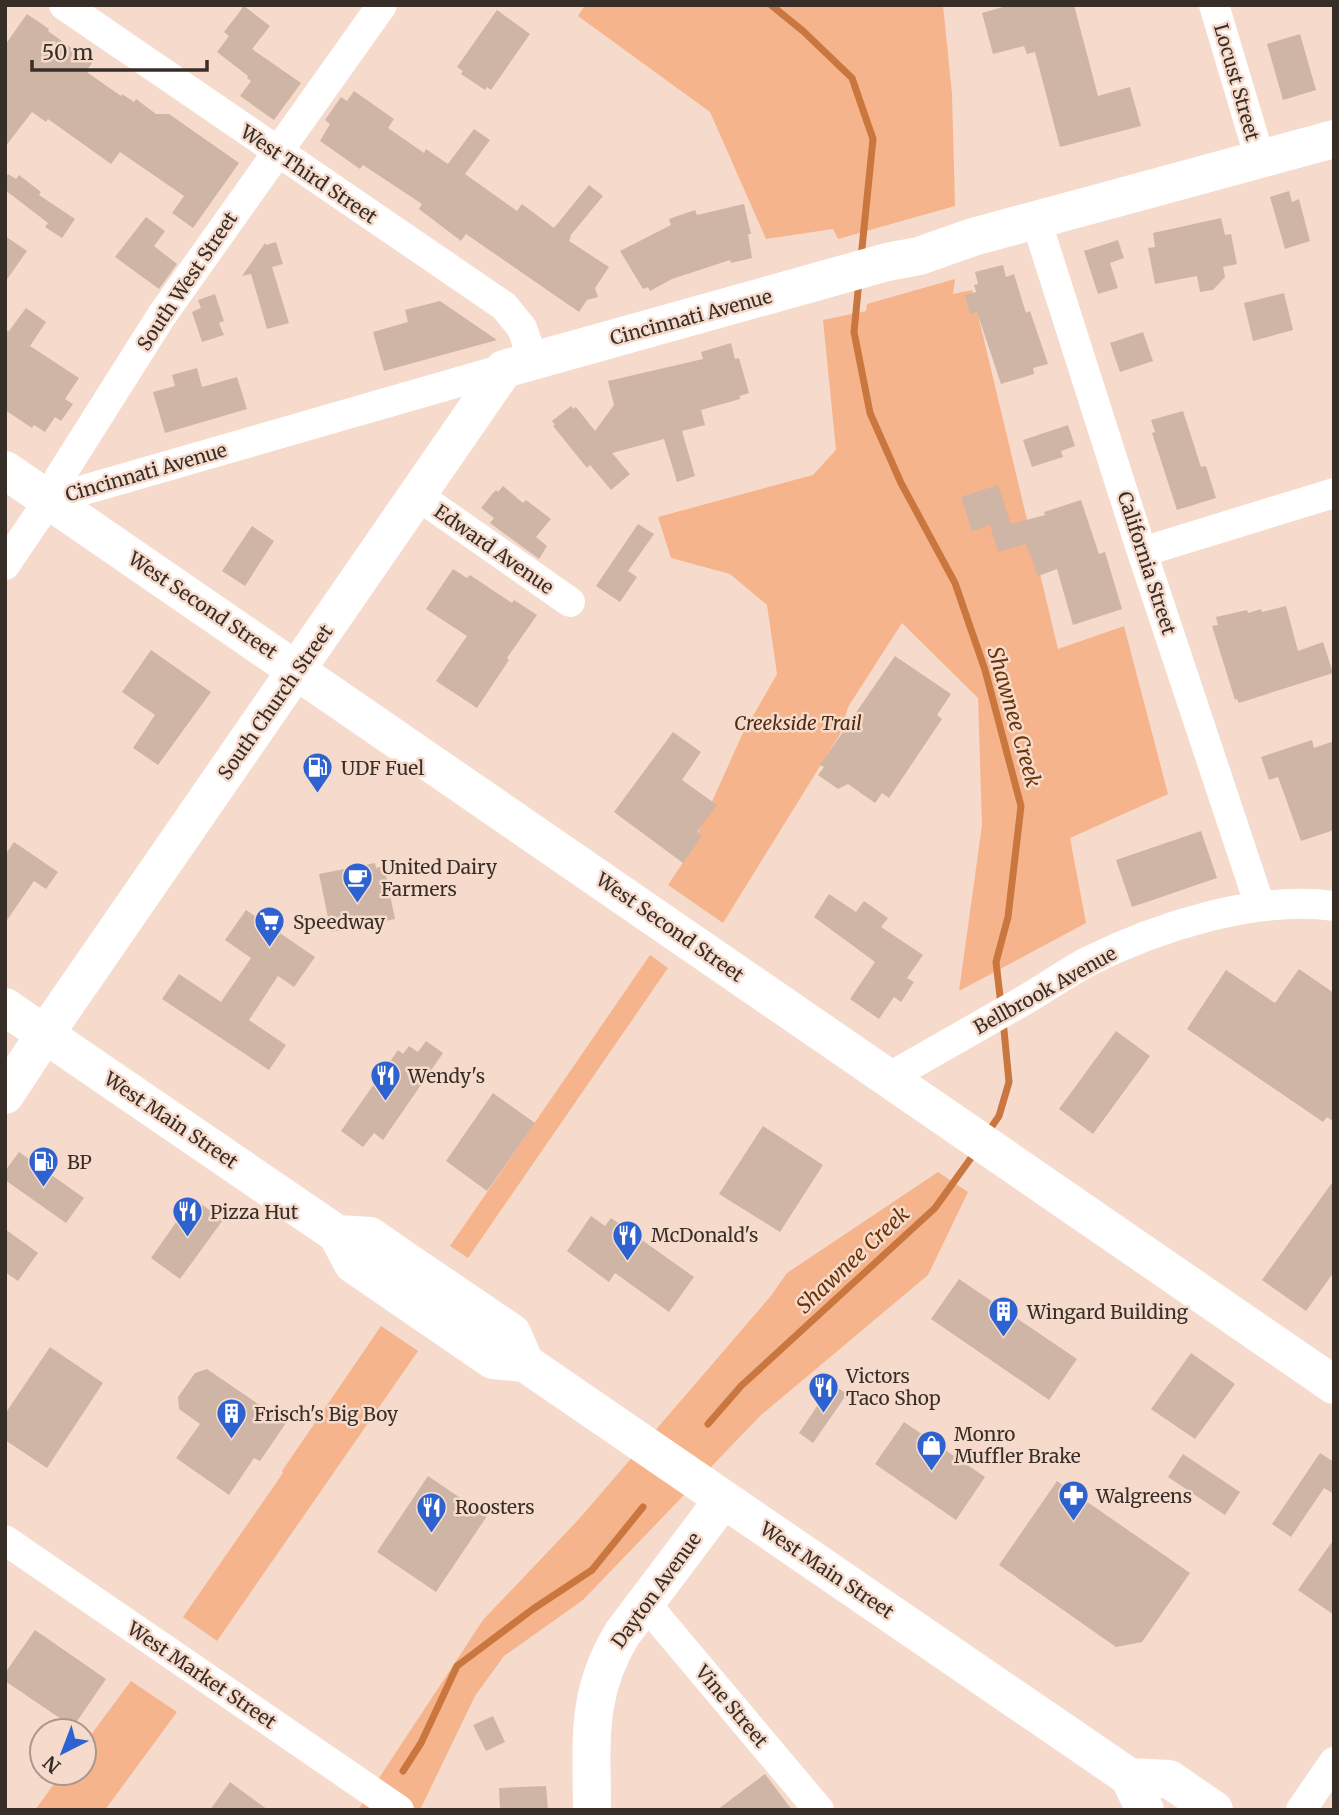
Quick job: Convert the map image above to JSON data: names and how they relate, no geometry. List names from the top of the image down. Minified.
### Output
{"streets":{"main road":["Cincinnati Avenue","West Second Street","South Church Street","West Main Street","Dayton Avenue"],"street":["Locust Street","West Third Street","South West Street","Edward Avenue","California Street","Bellbrook Avenue","West Market Street","Vine Street"]},"crossings":[["Locust Street","Cincinnati Avenue"],["West Third Street","South West Street"],["West Third Street","Cincinnati Avenue"],["West Third Street","South Church Street"],["South West Street","Cincinnati Avenue"],["South West Street","West Second Street"],["Cincinnati Avenue","California Street"],["Cincinnati Avenue","West Second Street"],["Cincinnati Avenue","South Church Street"],["Edward Avenue","South Church Street"],["California Street","Bellbrook Avenue"],["West Second Street","South Church Street"],["West Second Street","Bellbrook Avenue"],["South Church Street","West Main Street"],["West Main Street","Dayton Avenue"],["Dayton Avenue","Vine Street"]],"water":["Shawnee Creek"],"parks":["Creekside Trail"],"places":{"fuel station":["UDF Fuel","BP"],"cafe":["United Dairy Farmers"],"supermarket":["Speedway"],"restaurant":["Wendy's","Pizza Hut","McDonald's","Victors Taco Shop","Roosters"],"building":["Wingard Building","Frisch's Big Boy"],"shop":["Monro Muffler Brake"],"pharmacy":["Walgreens"]},"scale_bar":"50 m","north":"bottom left"}
